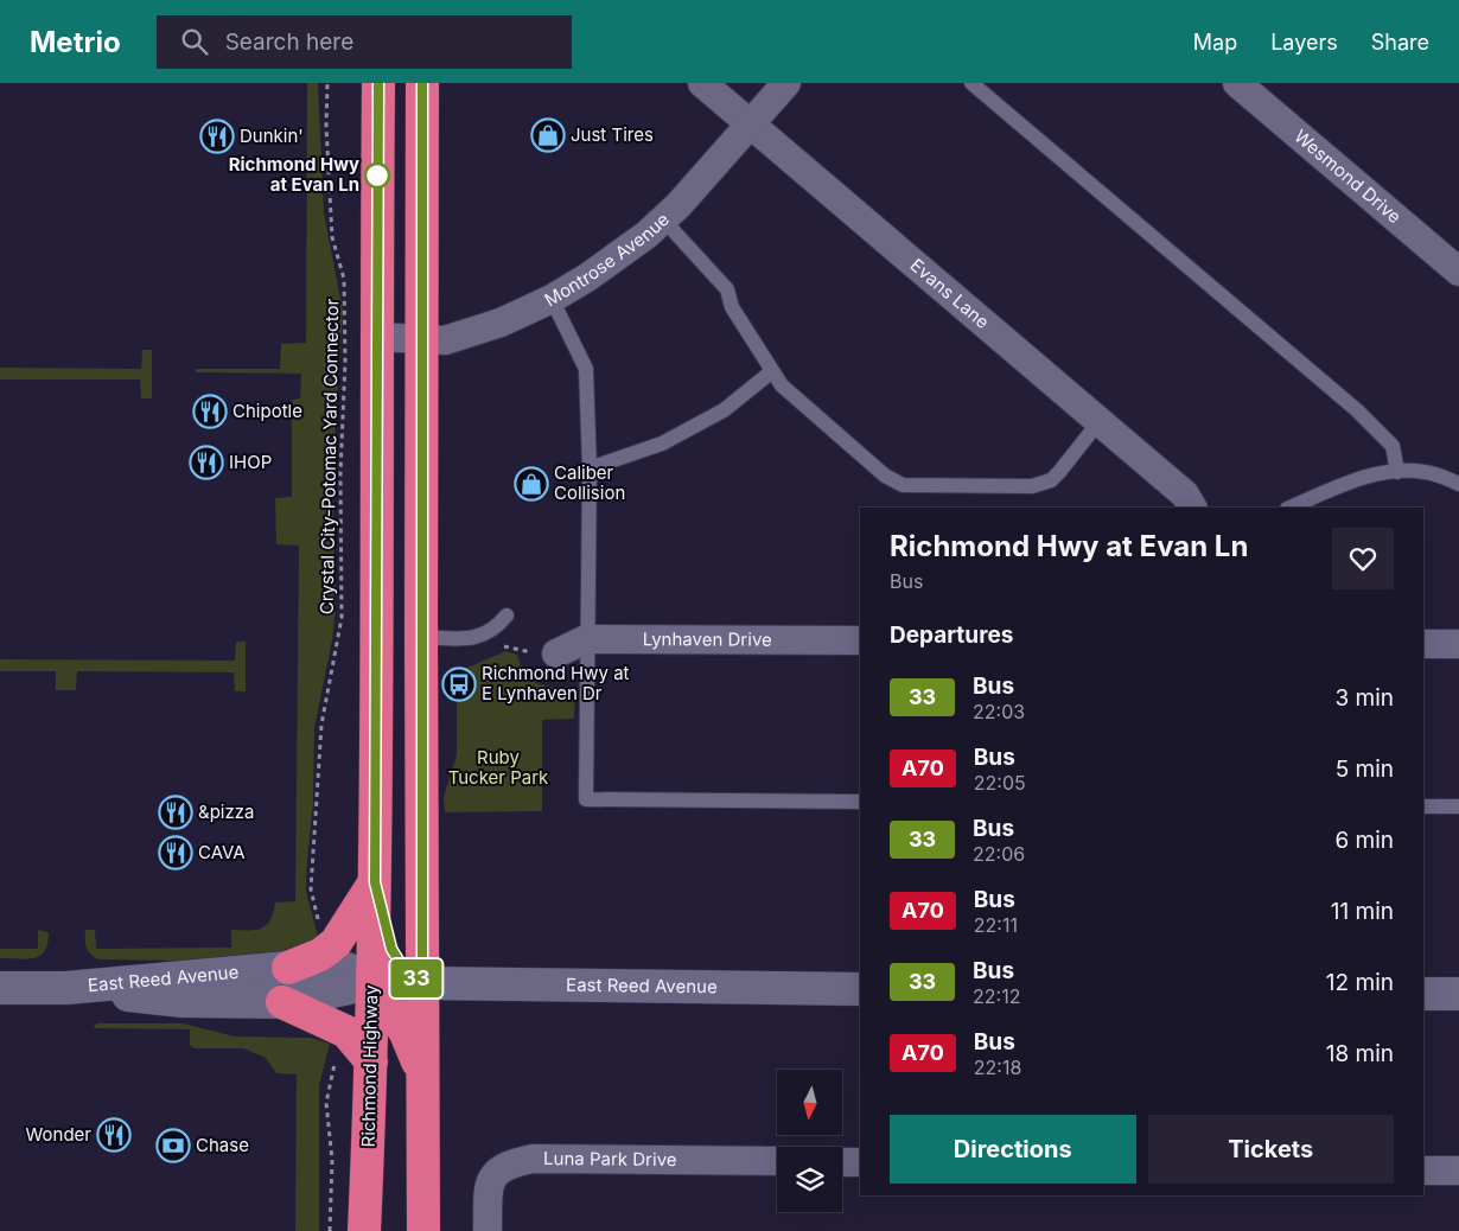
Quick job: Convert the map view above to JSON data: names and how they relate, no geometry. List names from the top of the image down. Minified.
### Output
{"streets":{"highway":["Richmond Highway"],"street":["Wesmond Drive","Montrose Avenue","Evans Lane","Lynhaven Drive","East Reed Avenue","Luna Park Drive"],"path":["Crystal City-Potomac Yard Connector"]},"crossings":[["Montrose Avenue","Evans Lane"],["Montrose Avenue","Richmond Highway"],["East Reed Avenue","Richmond Highway"]],"parks":["Ruby Tucker Park"],"places":{"shop":["Just Tires","Caliber Collision"],"restaurant":["Dunkin'","Chipotle","IHOP","&pizza","CAVA","Wonder"],"other":["Richmond Hwy at Evan Ln"],"bus stop":["Richmond Hwy at E Lynhaven Dr"],"bank":["Chase"]},"lines":["bus line 33"],"north":"bottom","page":{"header":"Metrio","search":"Search here","nav":["Map","Layers","Share"],"on_map":"33","heading":[["Richmond Hwy at Evan Ln","Bus"],"Departures"],"list":[{"mark":"33","name":"Bus","note":"22:03","value":"3 min"},{"mark":"A70","name":"Bus","note":"22:05","value":"5 min"},{"mark":"33","name":"Bus","note":"22:06","value":"6 min"},{"mark":"A70","name":"Bus","note":"22:11","value":"11 min"},{"mark":"33","name":"Bus","note":"22:12","value":"12 min"},{"mark":"A70","name":"Bus","note":"22:18","value":"18 min"}],"buttons":["Directions","Tickets"]}}
